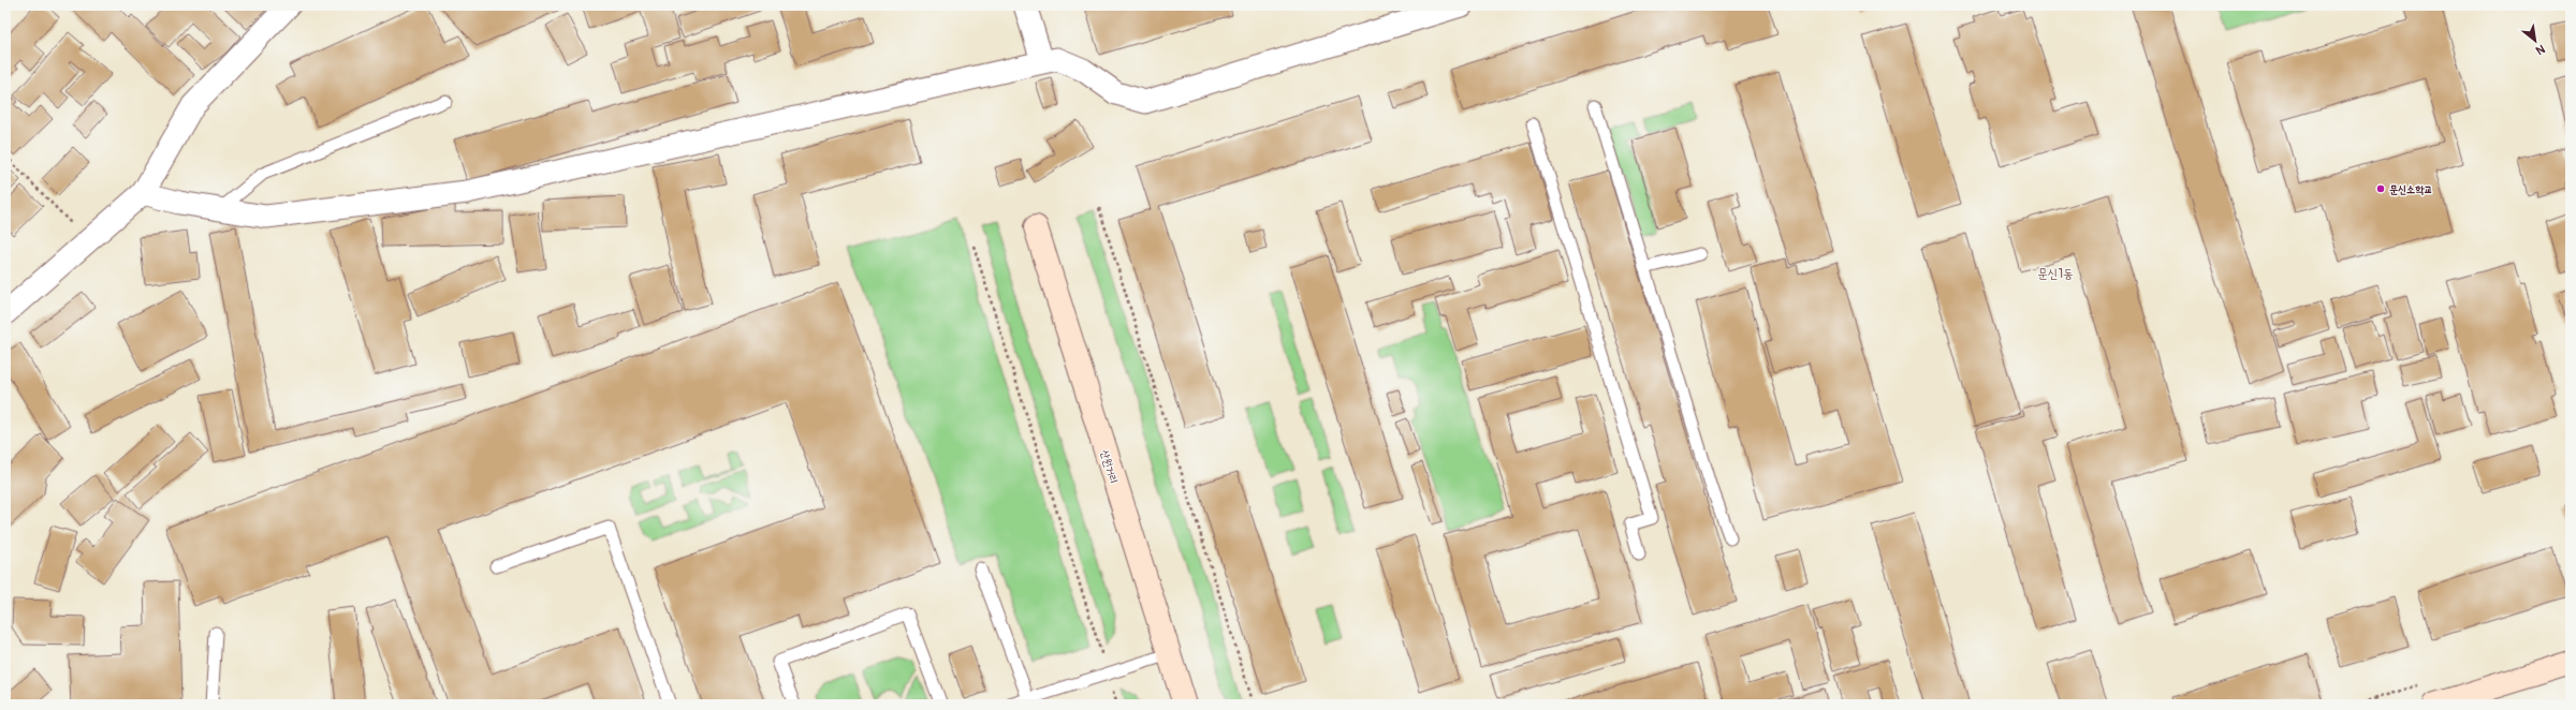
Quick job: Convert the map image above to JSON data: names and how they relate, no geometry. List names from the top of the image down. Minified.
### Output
{"streets":{"main road":["산원거리"]},"districts":["문신1동"],"places":["문신소학교"],"north":"bottom right"}
